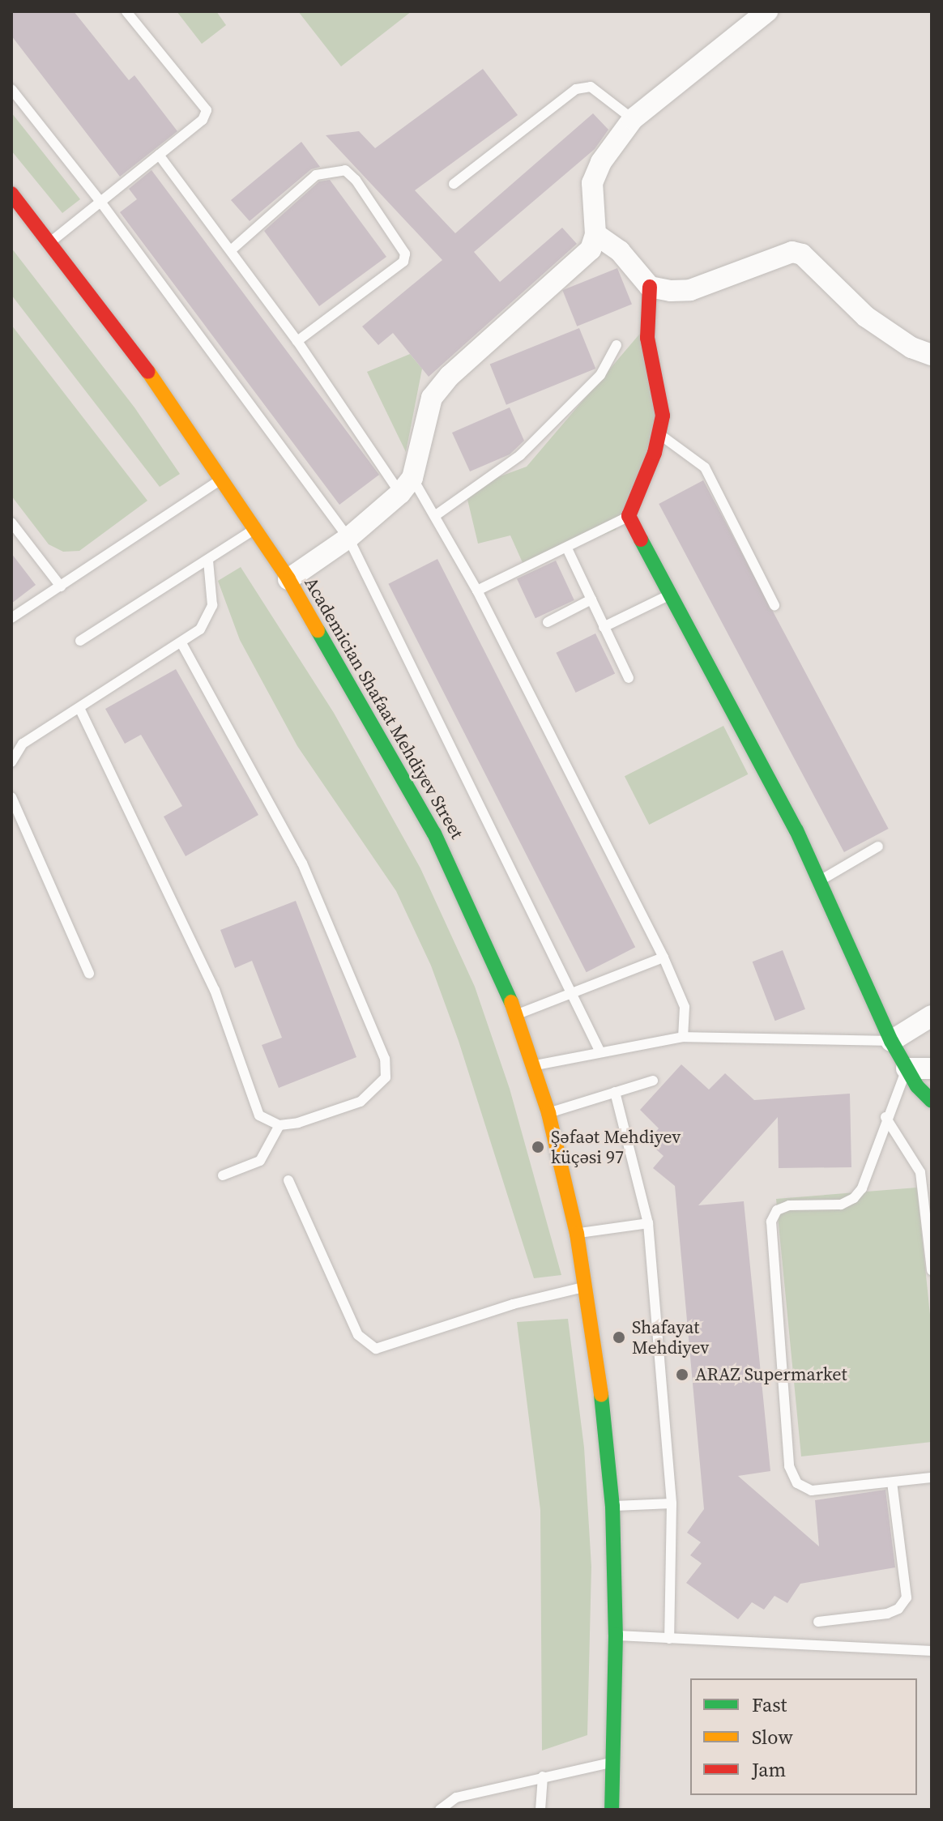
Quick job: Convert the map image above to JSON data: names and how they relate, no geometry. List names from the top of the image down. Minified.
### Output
{"streets":{"main road":["Academician Shafaat Mehdiyev Street"]},"places":["Şəfaət Mehdiyev küçəsi 97","Shafayat Mehdiyev","ARAZ Supermarket"],"legend":["Fast","Slow","Jam"]}
